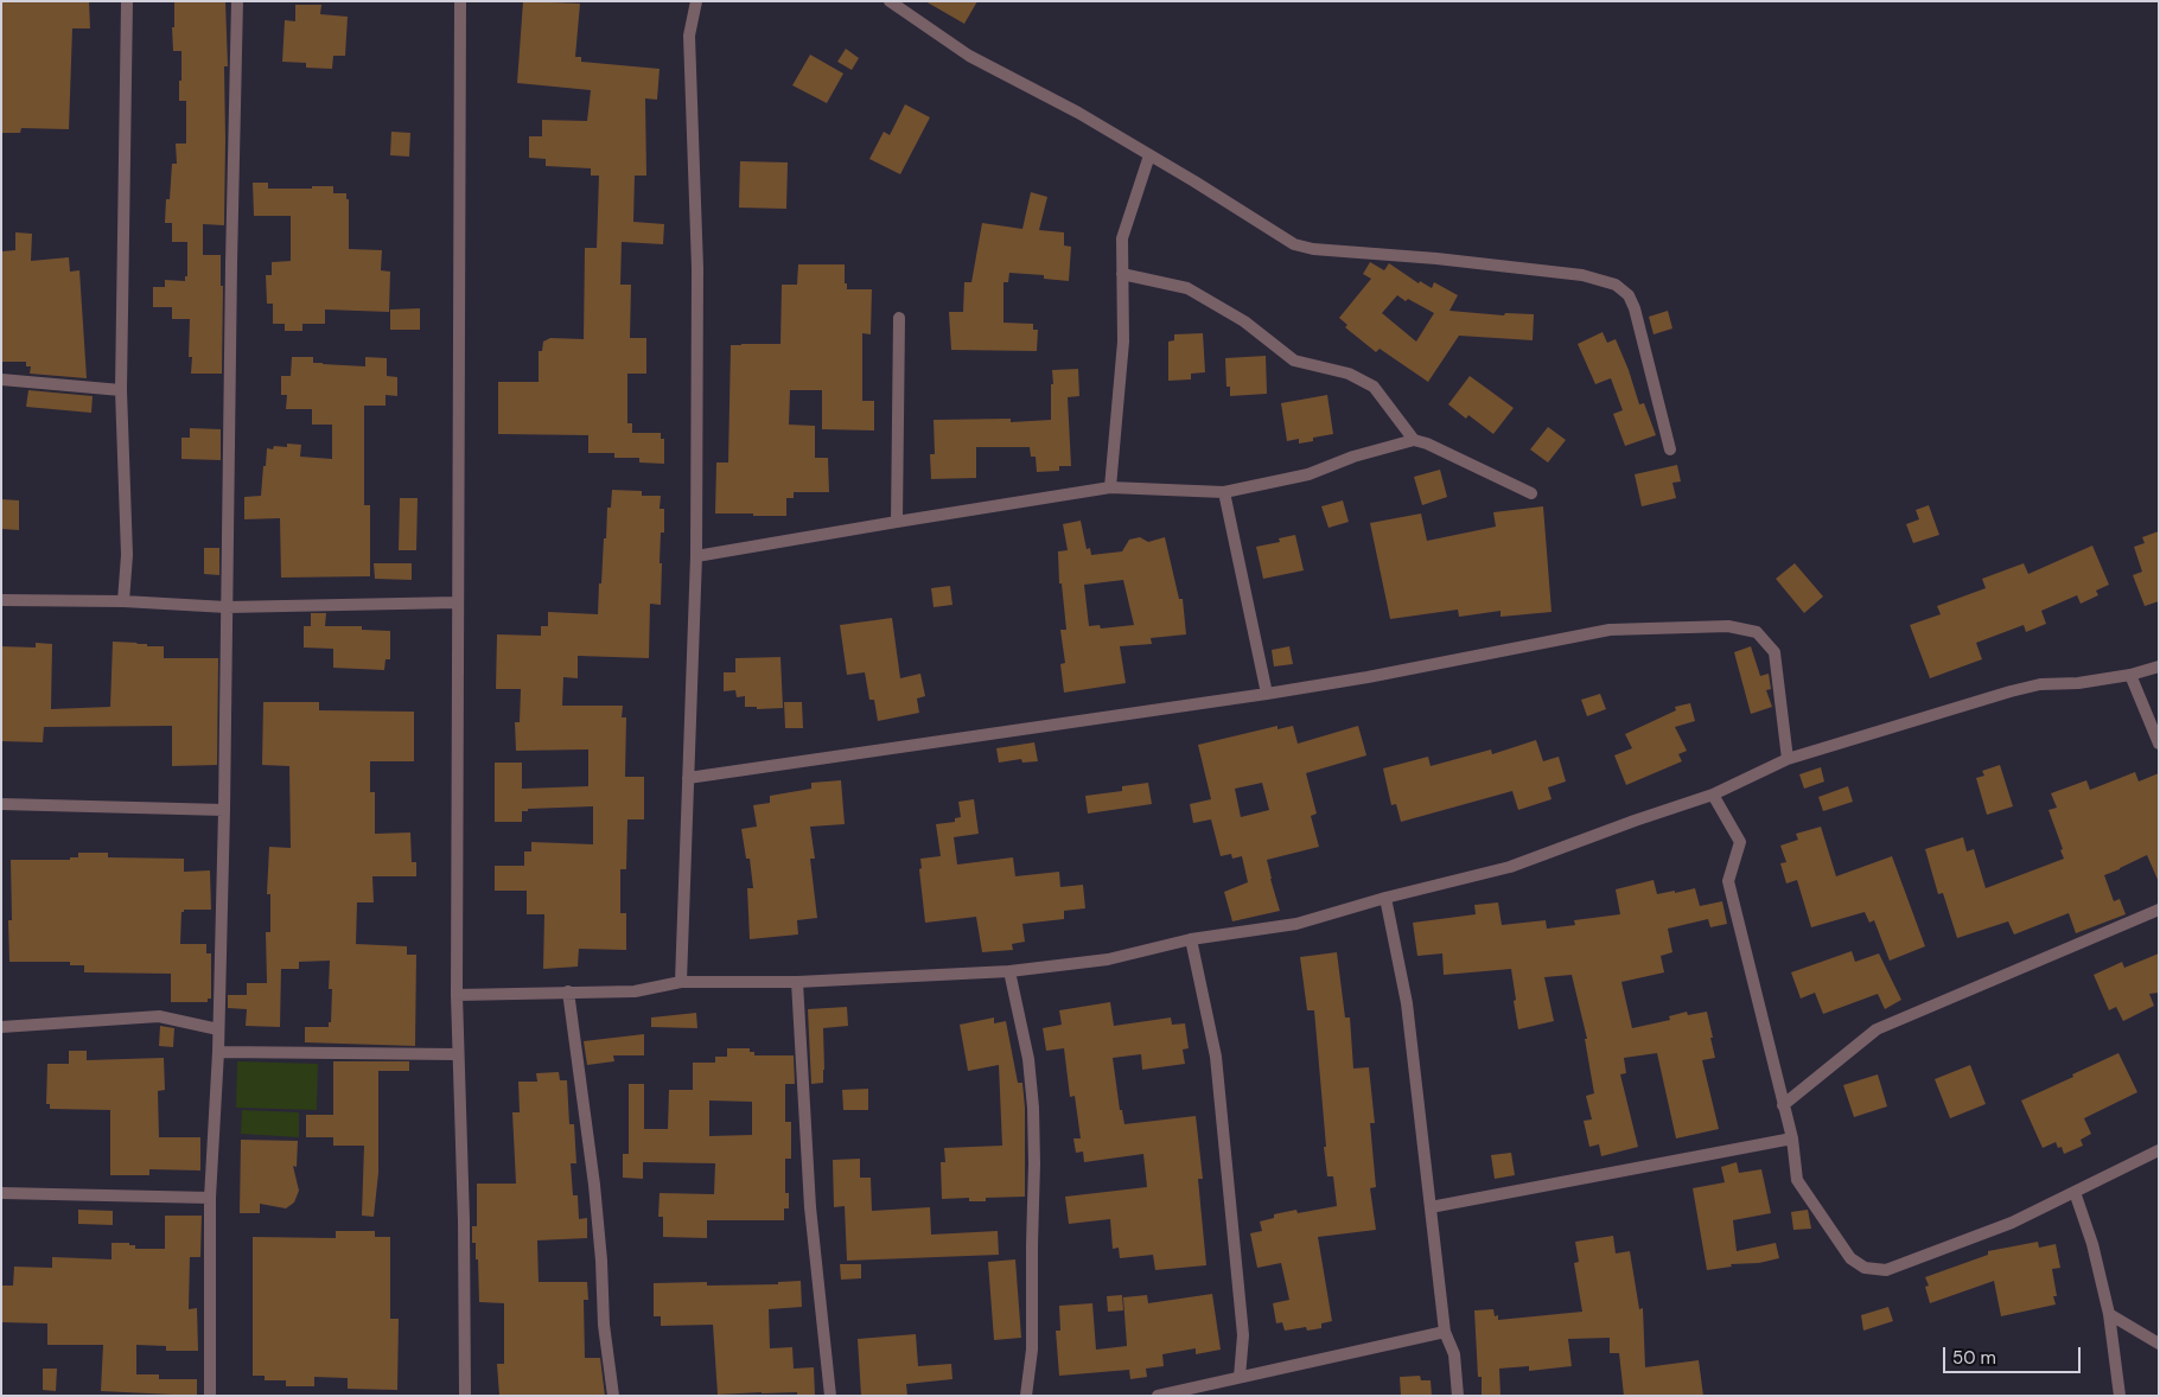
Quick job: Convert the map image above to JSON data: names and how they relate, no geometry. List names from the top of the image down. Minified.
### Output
{"scale_bar":"50 m"}
